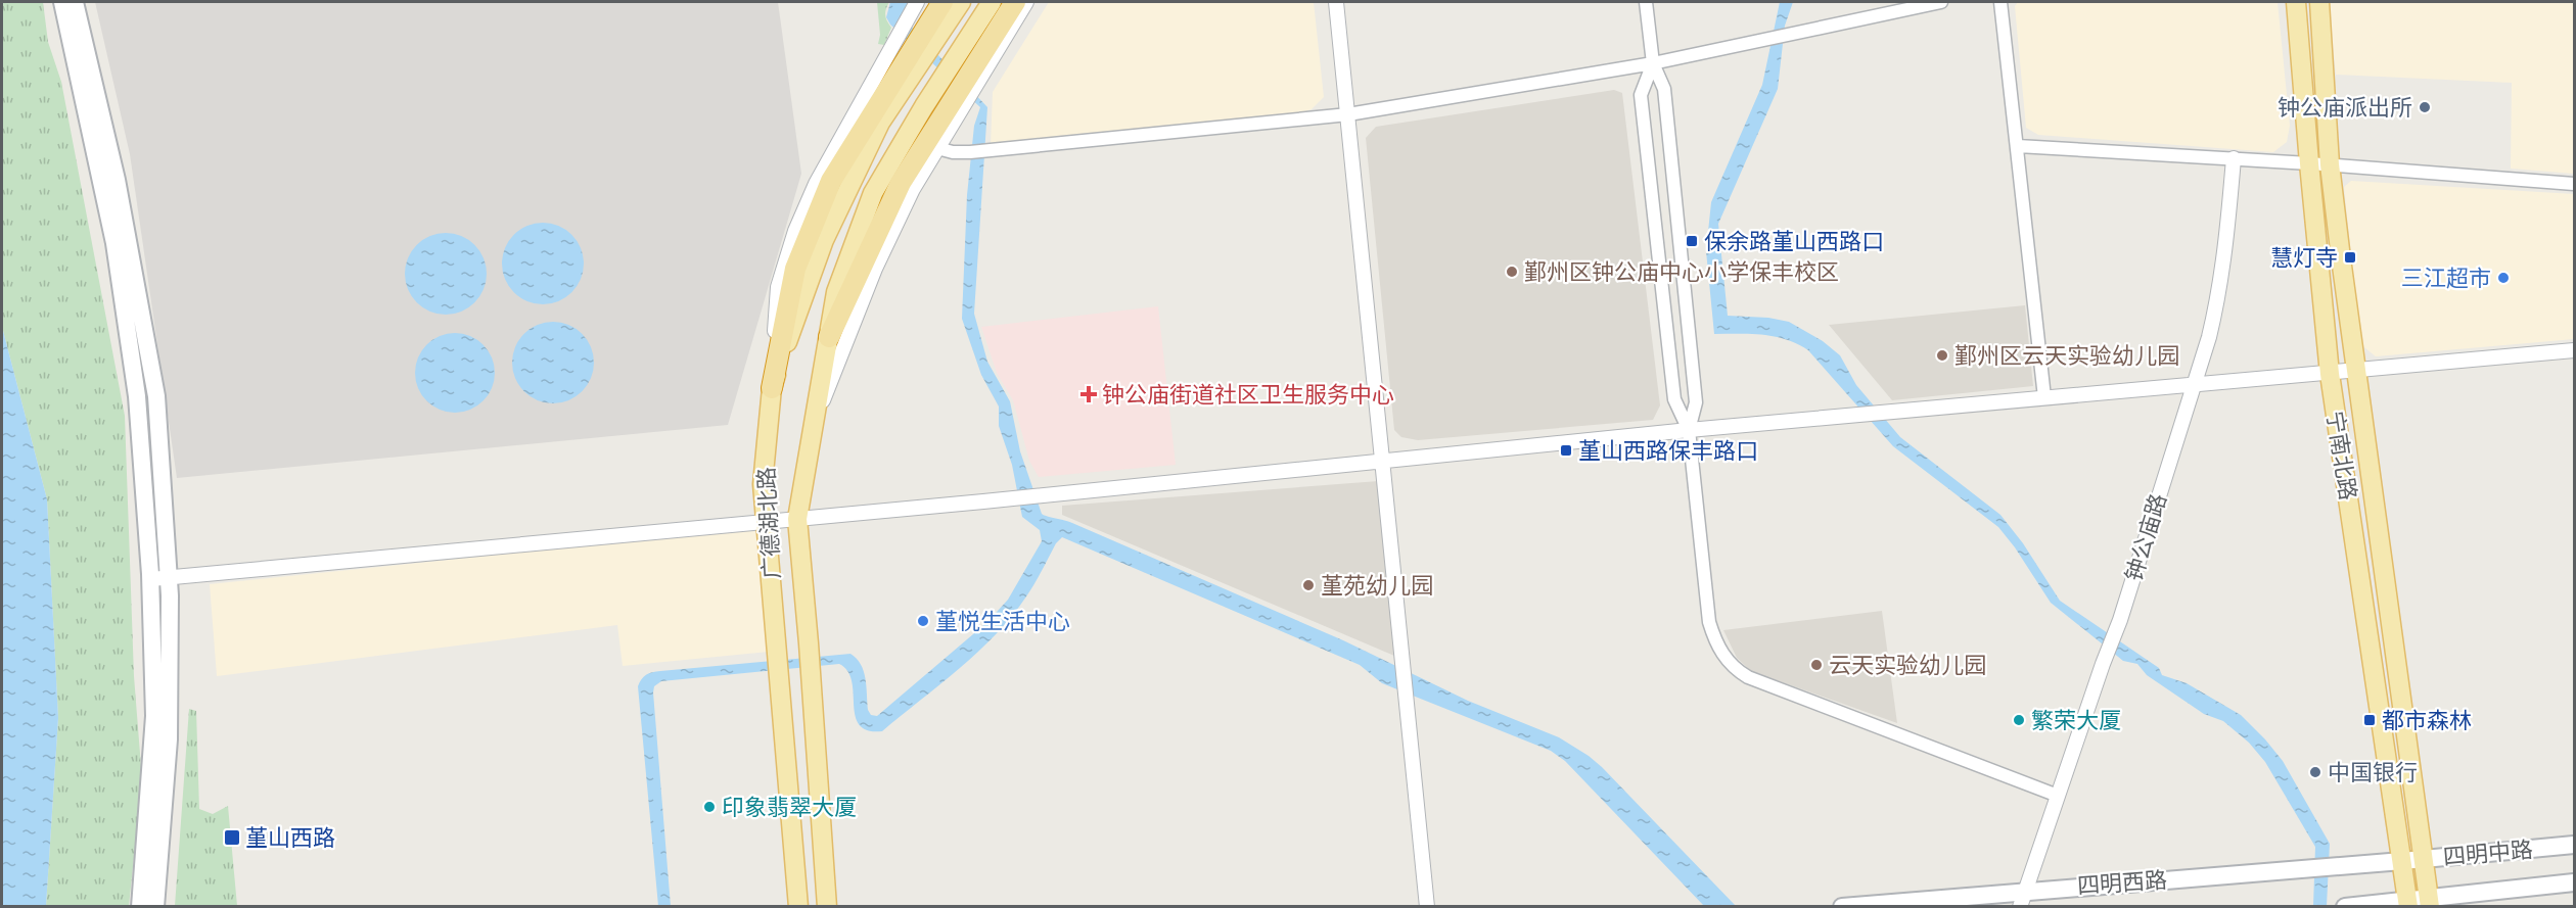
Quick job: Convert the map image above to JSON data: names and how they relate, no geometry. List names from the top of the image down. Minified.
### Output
{"streets":{"main road":["宁南北路","广德湖北路","四明中路","四明西路"],"street":["钟公庙路"]},"crossings":[["宁南北路","四明中路"],["宁南北路","四明西路"],["钟公庙路","四明西路"],["四明中路","四明西路"]],"places":{"other":["钟公庙派出所","鄞州区钟公庙中心小学保丰校区","三江超市","鄞州区云天实验幼儿园","堇苑幼儿园","堇悦生活中心","云天实验幼儿园","繁荣大厦","中国银行","印象翡翠大厦"],"transit":["保余路堇山西路口","慧灯寺","堇山西路保丰路口","都市森林","堇山西路"],"health":["钟公庙街道社区卫生服务中心"]}}
